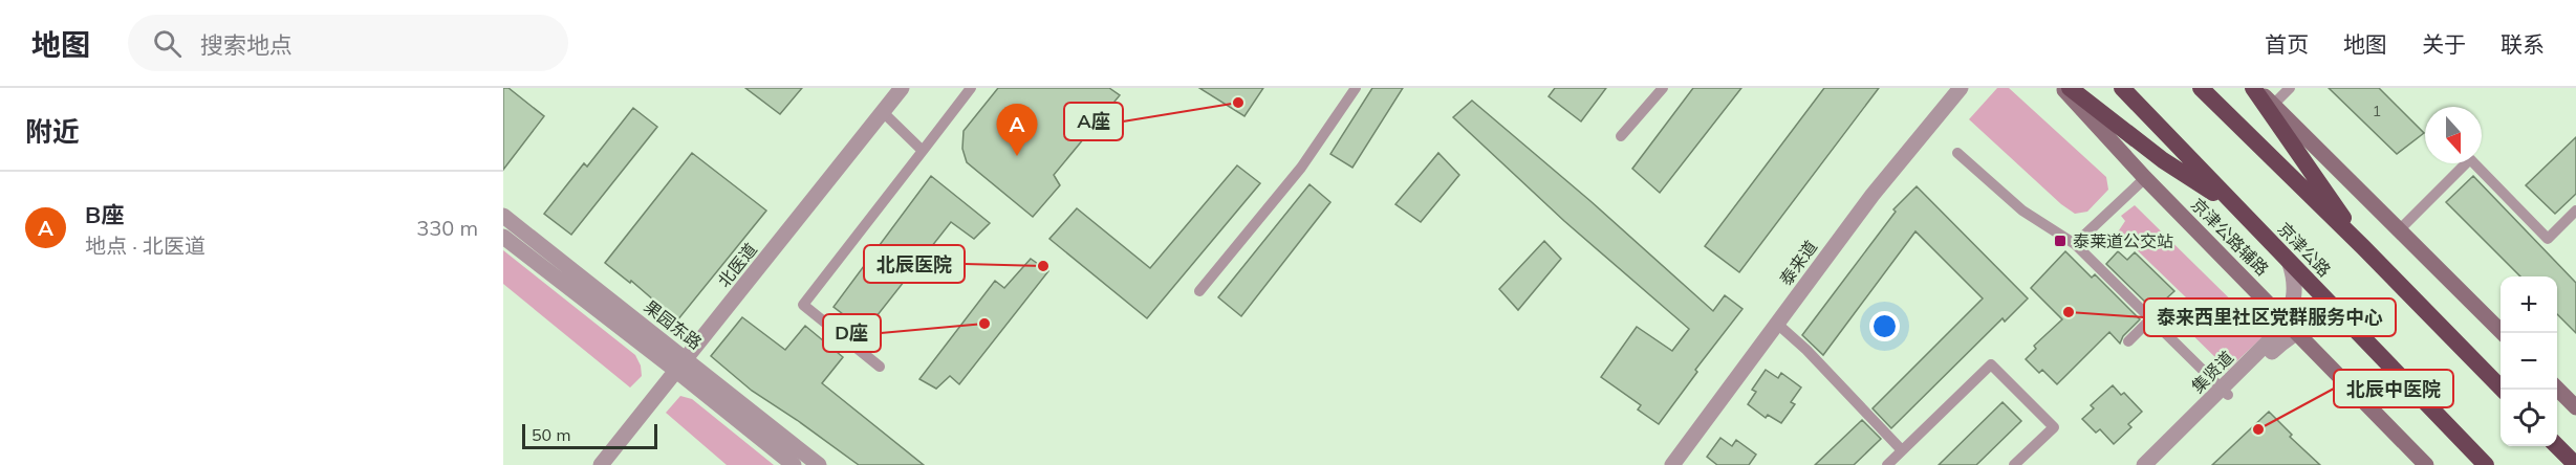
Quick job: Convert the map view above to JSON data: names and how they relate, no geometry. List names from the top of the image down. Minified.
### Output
{"streets":{"highway":["京津公路"],"main road":["京津公路辅路"],"street":["泰来道","北医道","果园东路","集贤道"]},"crossings":[["京津公路辅路","集贤道"],["京津公路","集贤道"],["北医道","果园东路"]],"places":{"other":["A座","北辰医院","泰来西里社区党群服务中心","D座","北辰中医院"],"transit":["泰莱道公交站"]},"house_numbers":["1"],"scale_bar":"50 m","north":"bottom","page":{"header":"地图","search":"搜索地点","nav":["首页","地图","关于","联系"],"heading":"附近","pins":"A","list":[{"mark":"A","name":"B座","note":"地点 · 北医道","value":"330 m"}],"map_buttons":["+","−"],"scale":"50 m"}}
